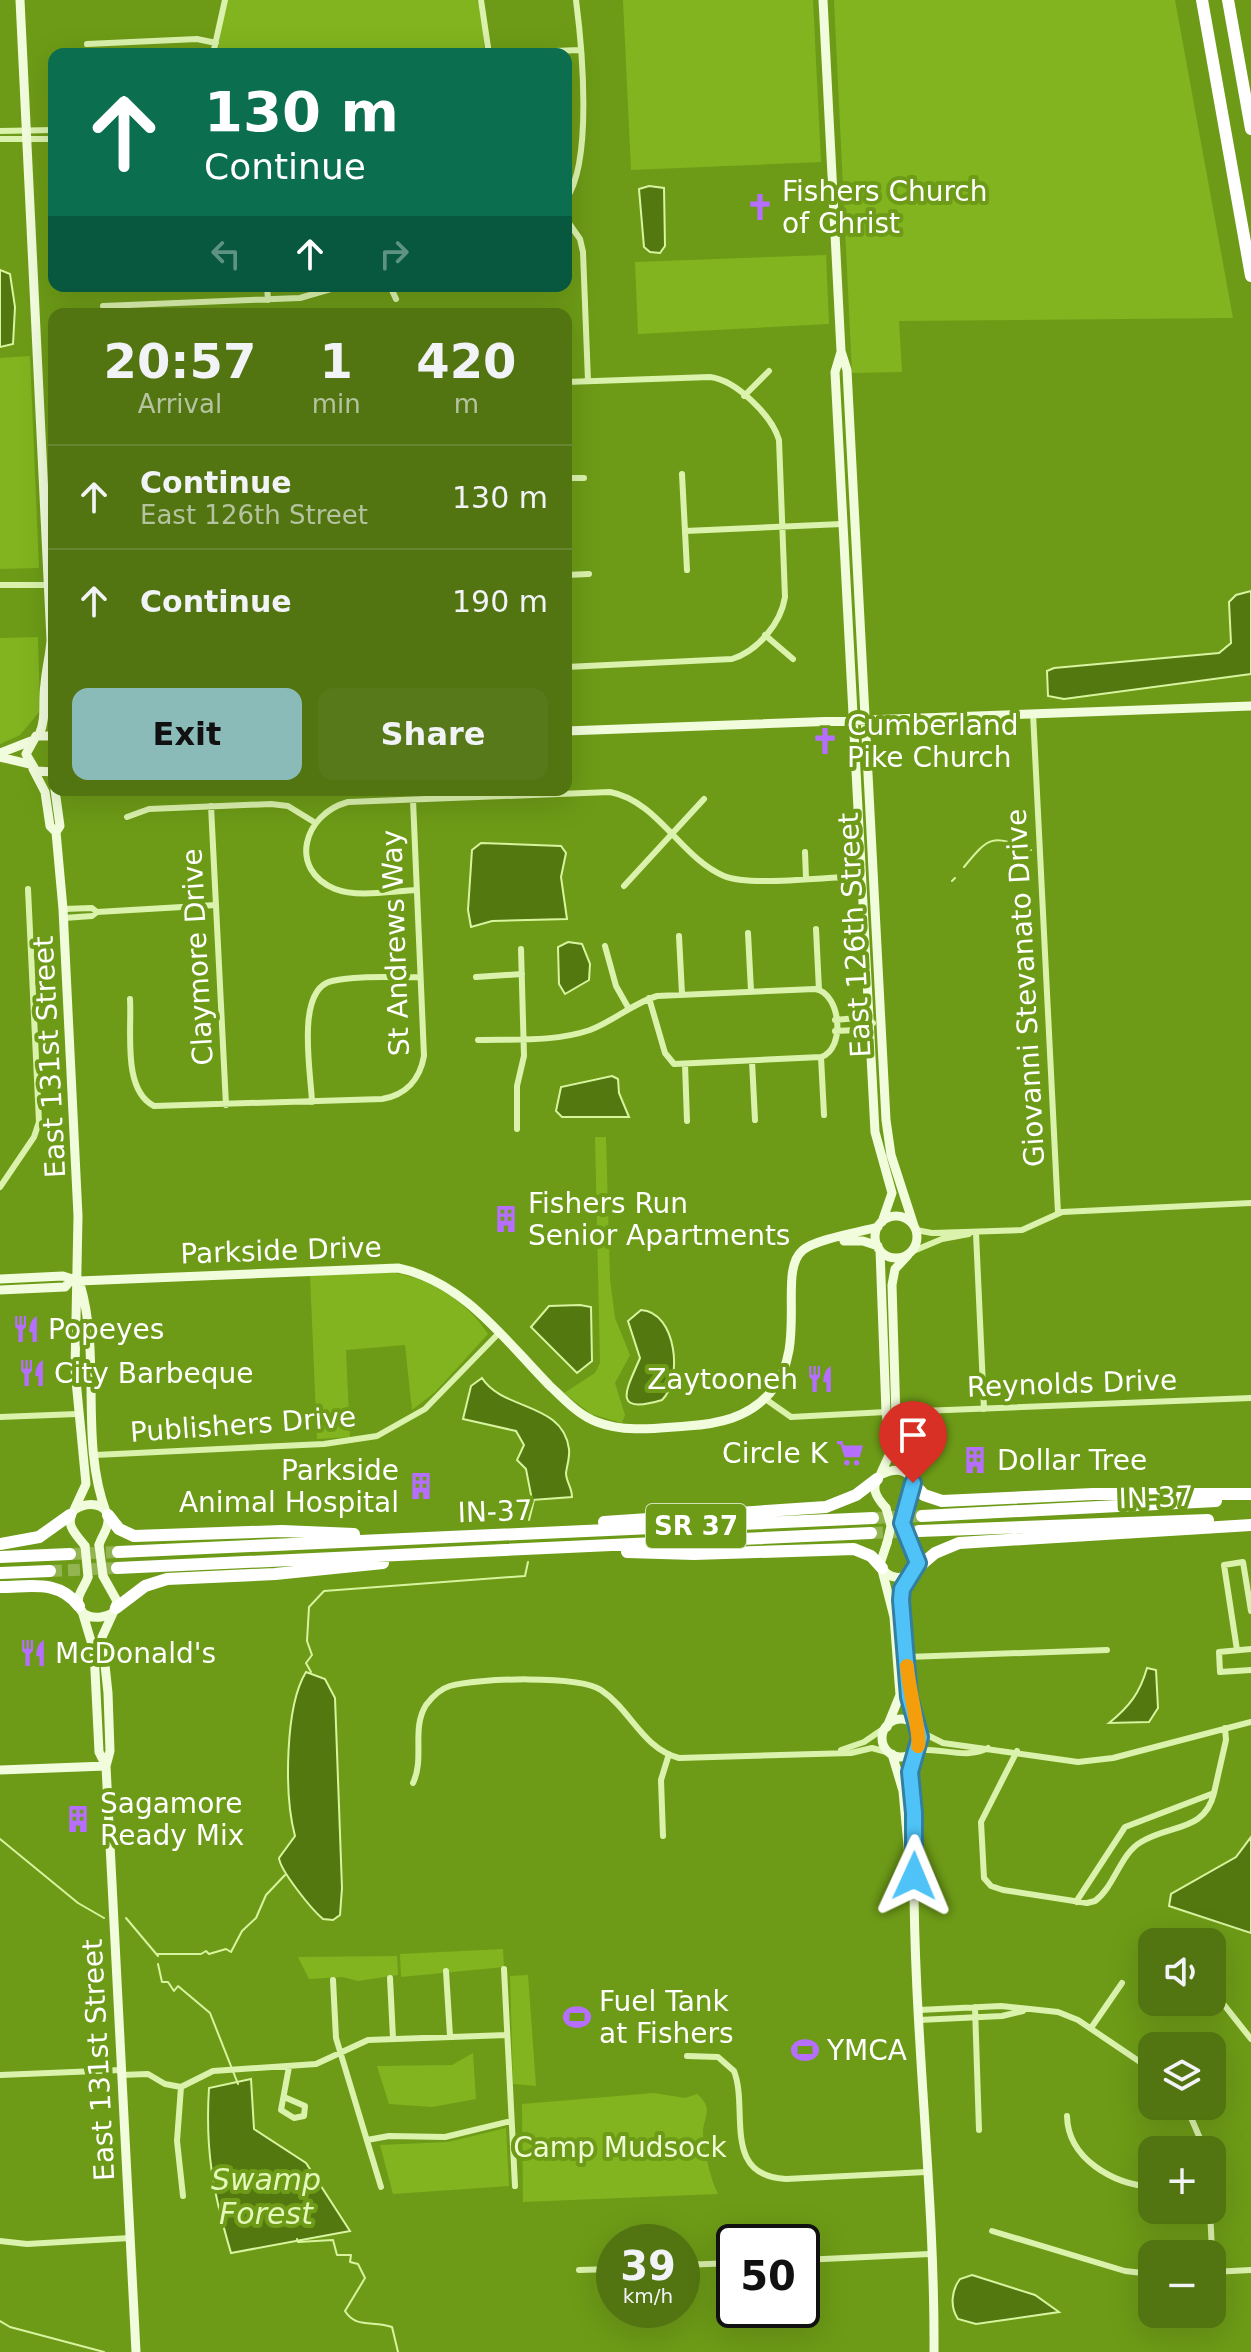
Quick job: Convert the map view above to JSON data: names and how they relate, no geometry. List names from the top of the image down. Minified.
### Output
{"streets":{"highway":["IN-37","SR 37"],"main road":["East 126th Street","East 131st Street","Parkside Drive"],"street":["St Andrews Way","Claymore Drive","Giovanni Stevanato Drive","Reynolds Drive","Publishers Drive"]},"crossings":[["East 126th Street","Parkside Drive"],["St Andrews Way","Claymore Drive"],["East 131st Street","Parkside Drive"],["East 131st Street","Publishers Drive"],["Parkside Drive","Reynolds Drive"],["Parkside Drive","Publishers Drive"]],"water":["Swamp Forest"],"parks":["Camp Mudsock"],"places":{"church":["Fishers Church of Christ","Cumberland Pike Church"],"building":["Fishers Run Senior Apartments","Dollar Tree","Parkside Animal Hospital","Sagamore Ready Mix"],"restaurant":["Popeyes","City Barbeque","Zaytooneh","McDonald's"],"supermarket":["Circle K"],"sports":["Fuel Tank at Fishers","YMCA"]},"page":{"turn":["130 m","Continue"],"eta":["20:57","Arrival","1","min","420","m"],"list":[{"name":"Continue","note":"East 126th Street","value":"130 m"},{"name":"Continue","value":"190 m"}],"buttons":["Exit","Share"],"map_buttons":["+","−"],"speed":"39 km/h","limit":"50"}}
